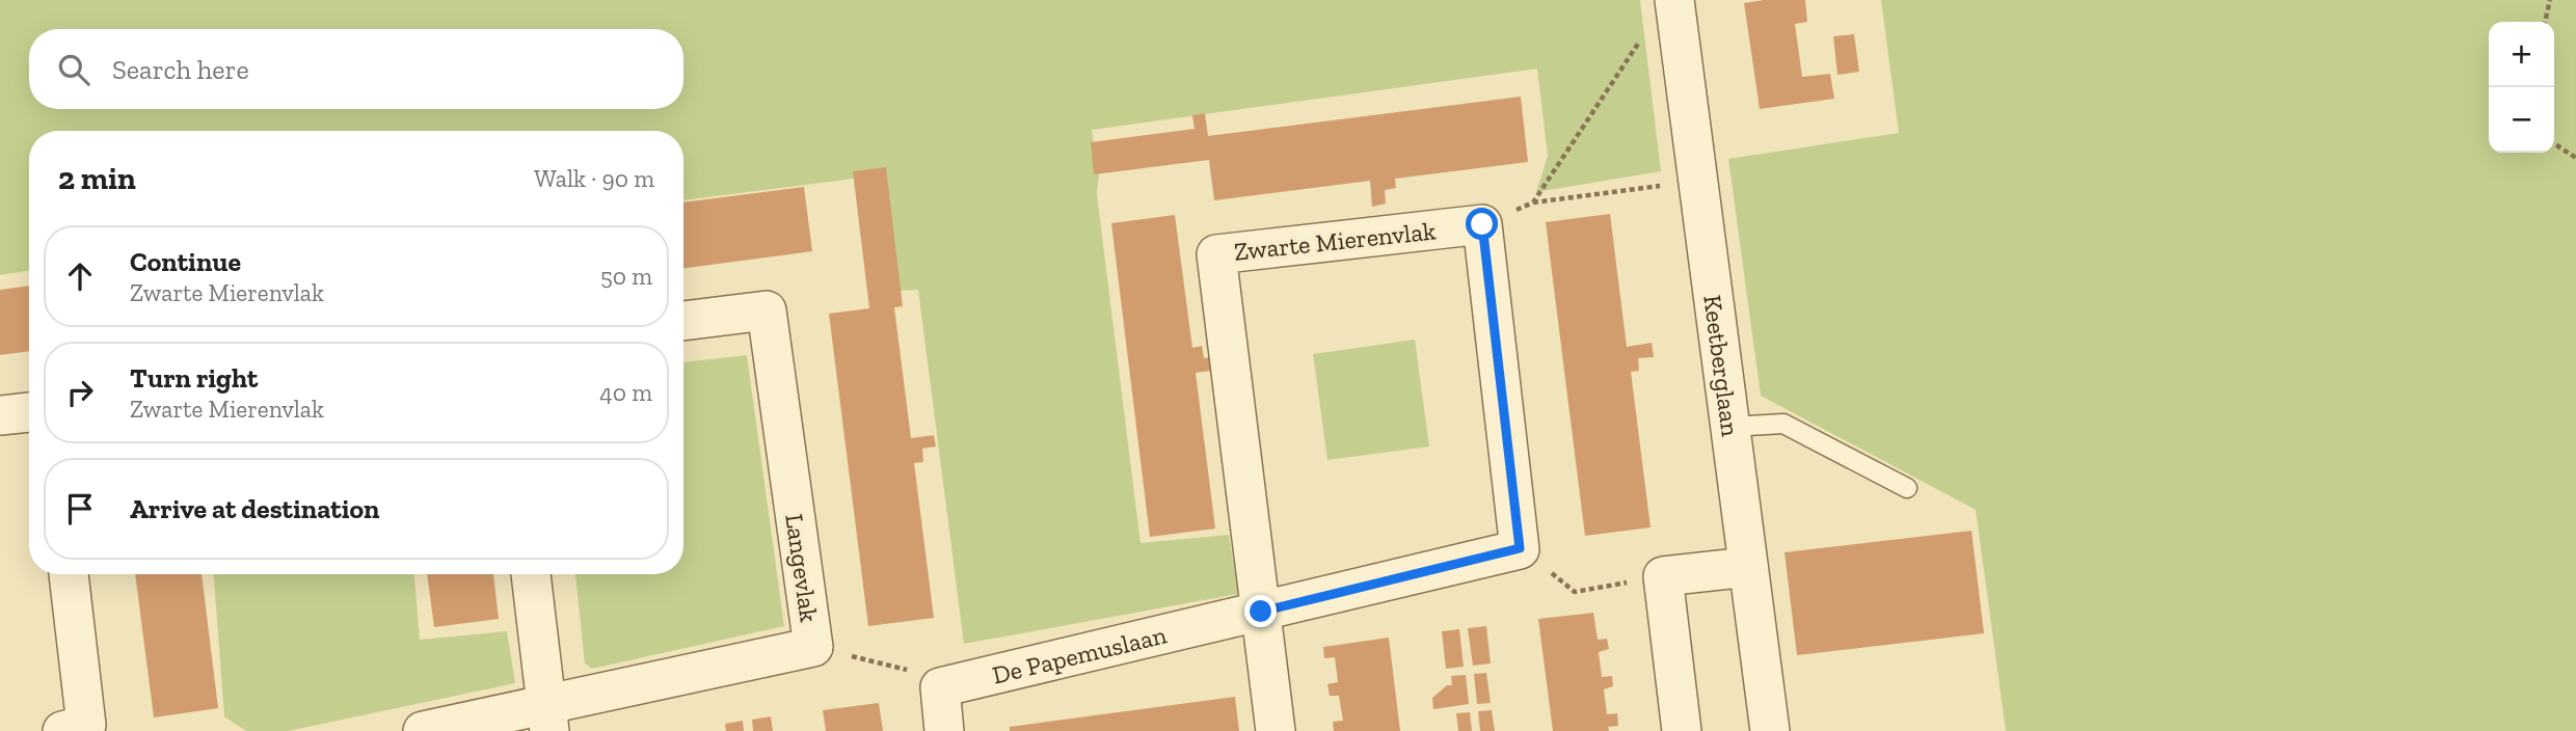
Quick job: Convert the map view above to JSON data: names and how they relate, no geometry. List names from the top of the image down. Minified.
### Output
{"streets":{"street":["Zwarte Mierenvlak","Keetberglaan","Langevlak","De Papemuslaan"]},"crossings":[["Zwarte Mierenvlak","De Papemuslaan"]],"page":{"map_buttons":["+","−"],"search":"Search here","heading":["2 min","Walk · 90 m"],"list":[["Continue","Zwarte Mierenvlak","50 m"],["Turn right","Zwarte Mierenvlak","40 m"],"Arrive at destination"]}}
